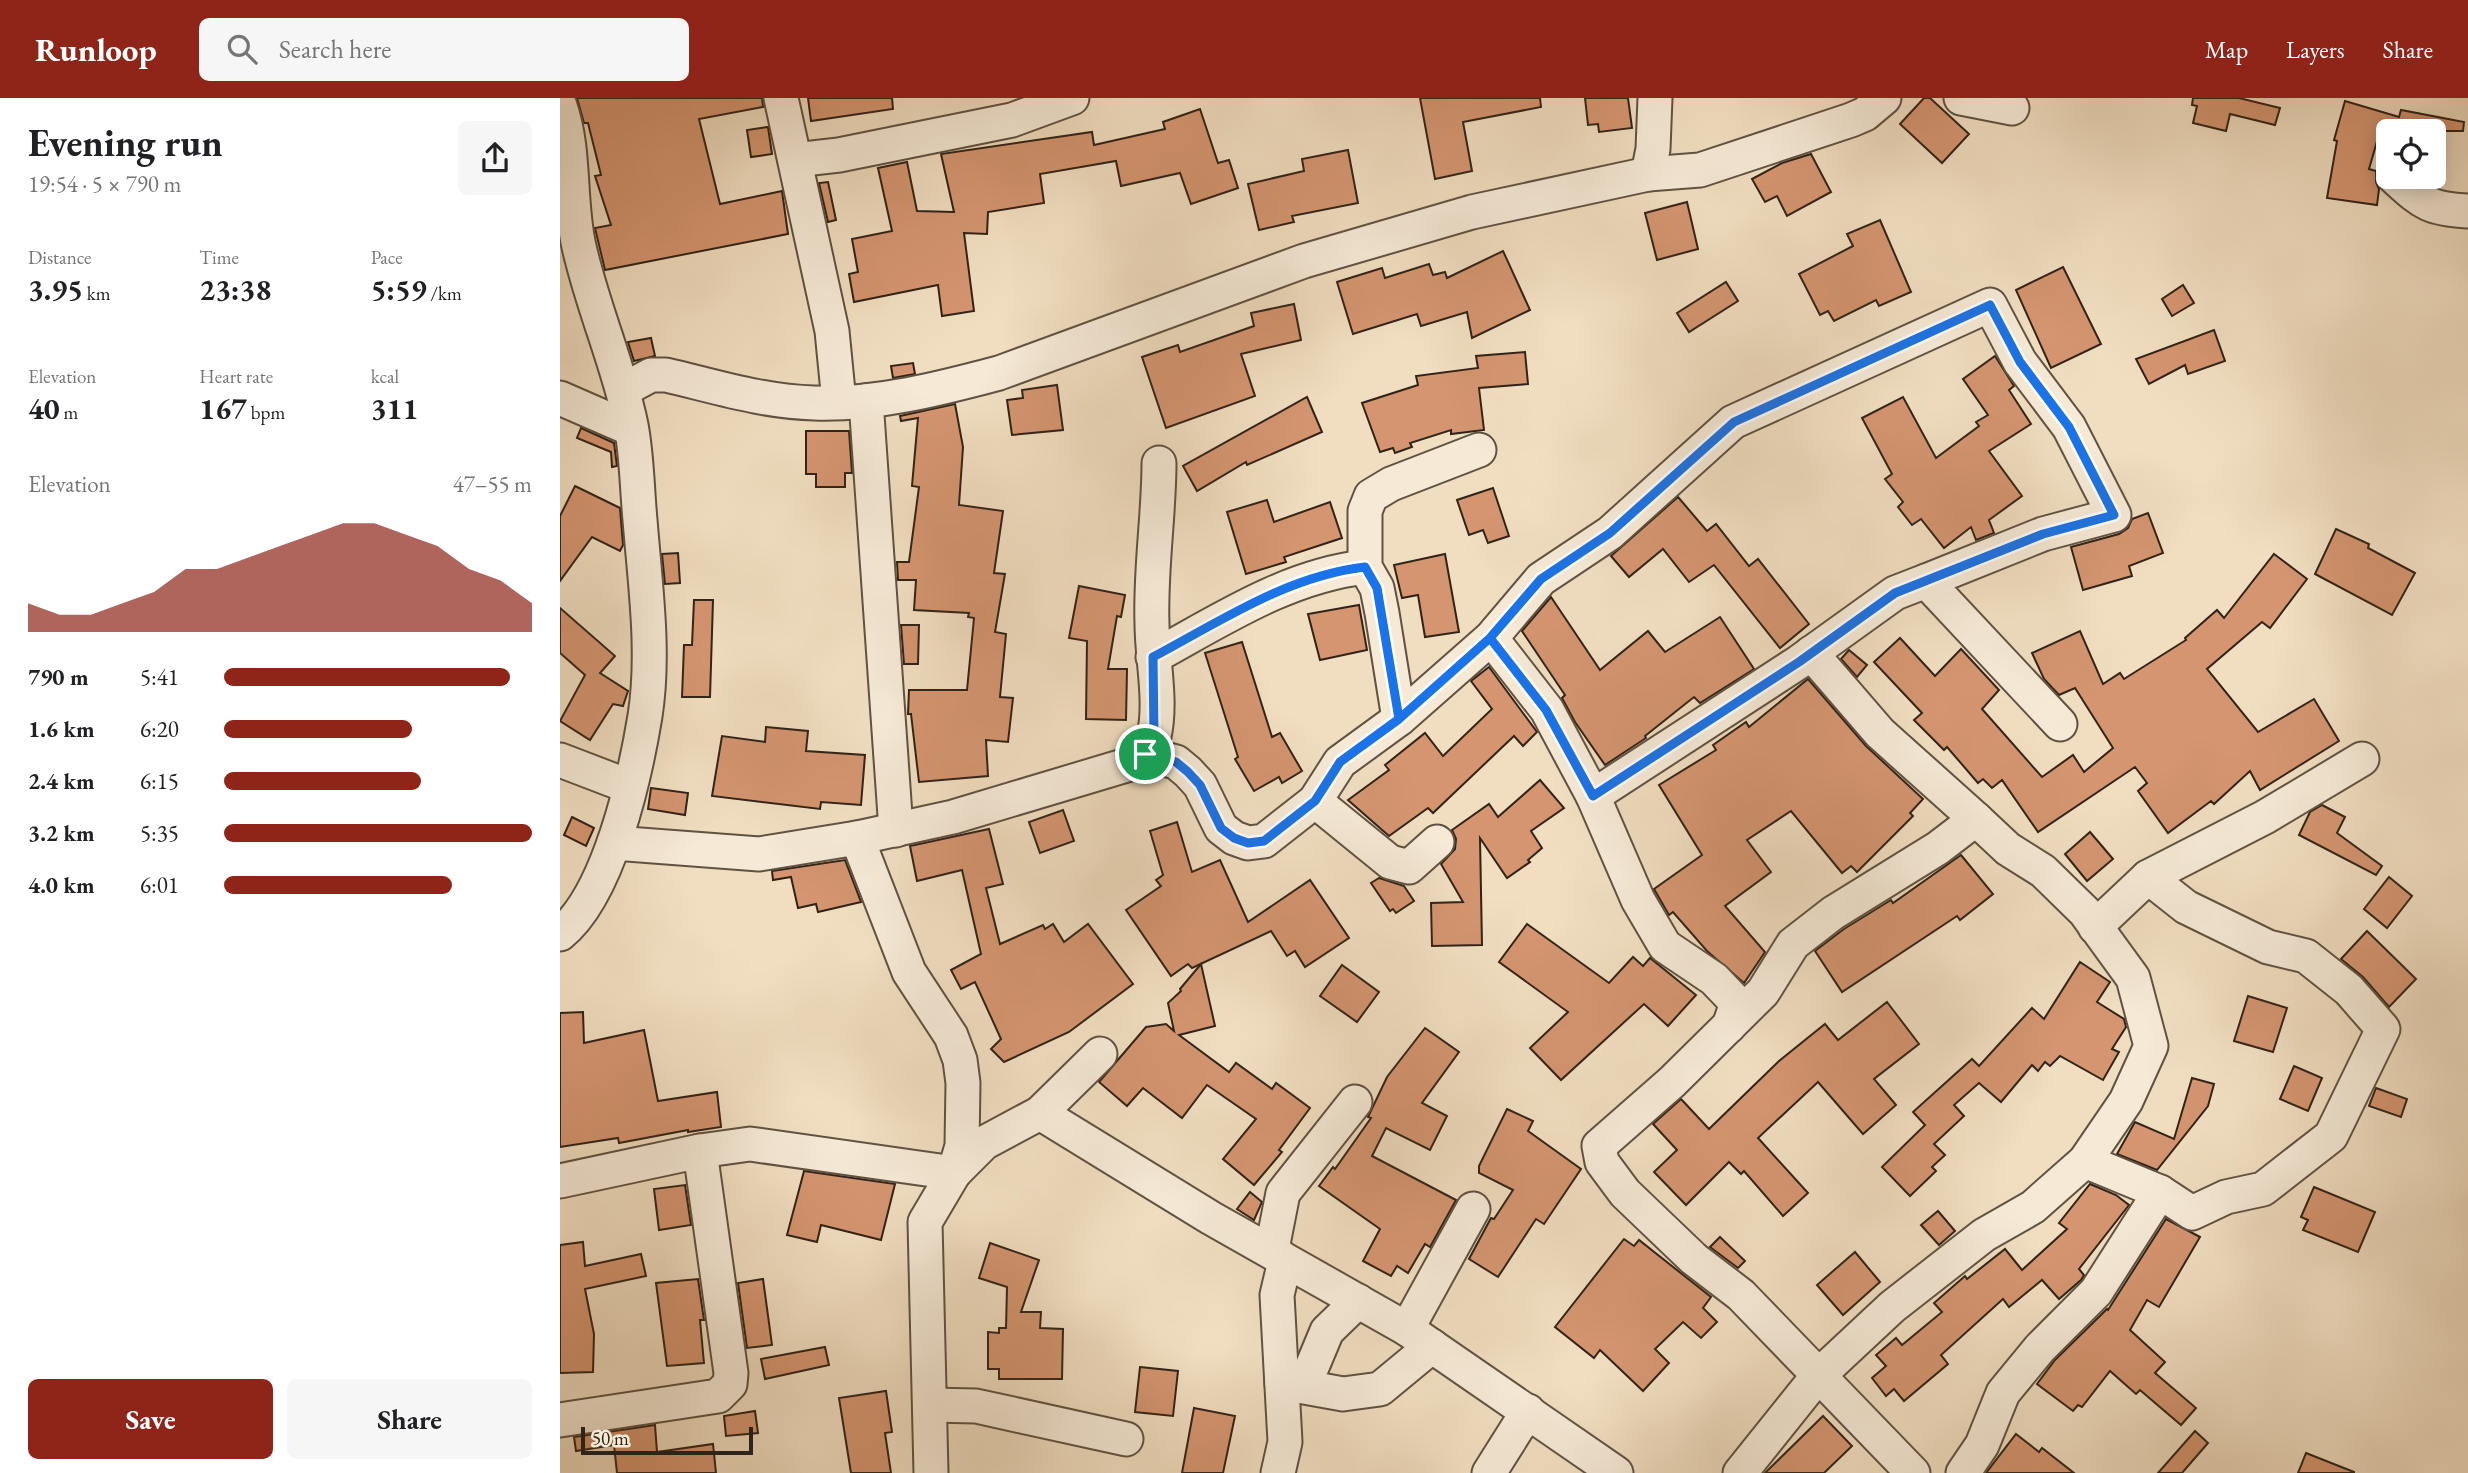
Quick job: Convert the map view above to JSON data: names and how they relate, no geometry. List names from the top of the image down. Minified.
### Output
{"scale_bar":"50 m","page":{"header":"Runloop","search":"Search here","nav":["Map","Layers","Share"],"heading":["Evening run","19:54 · 5 × 790 m"],"stats":[["Distance","3.95 km"],["Time","23:38"],["Pace","5:59 /km"],["Elevation","40 m"],["Heart rate","167 bpm"],["kcal","311"]],"chart":["Elevation","47–55 m"],"list":[{"name":"790 m","note":"5:41"},{"name":"1.6 km","note":"6:20"},{"name":"2.4 km","note":"6:15"},{"name":"3.2 km","note":"5:35"},{"name":"4.0 km","note":"6:01"}],"buttons":["Save","Share"],"scale":"50 m"}}
